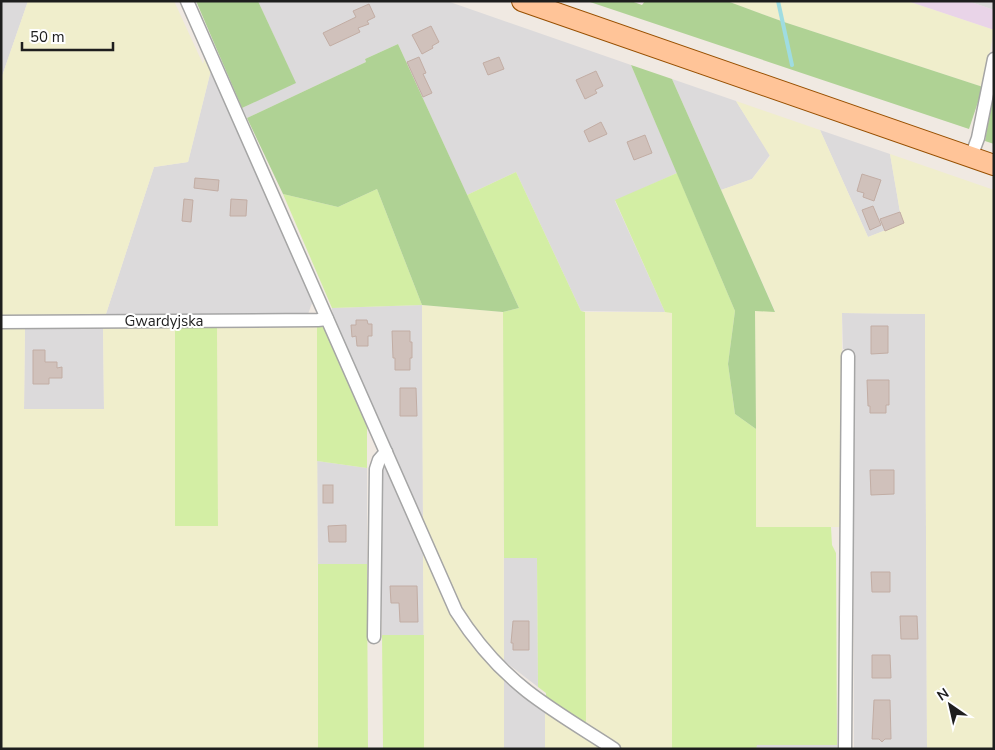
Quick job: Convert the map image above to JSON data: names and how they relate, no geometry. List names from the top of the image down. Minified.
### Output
{"streets":{"street":["Gwardyjska"]},"scale_bar":"50 m","north":"top left"}
